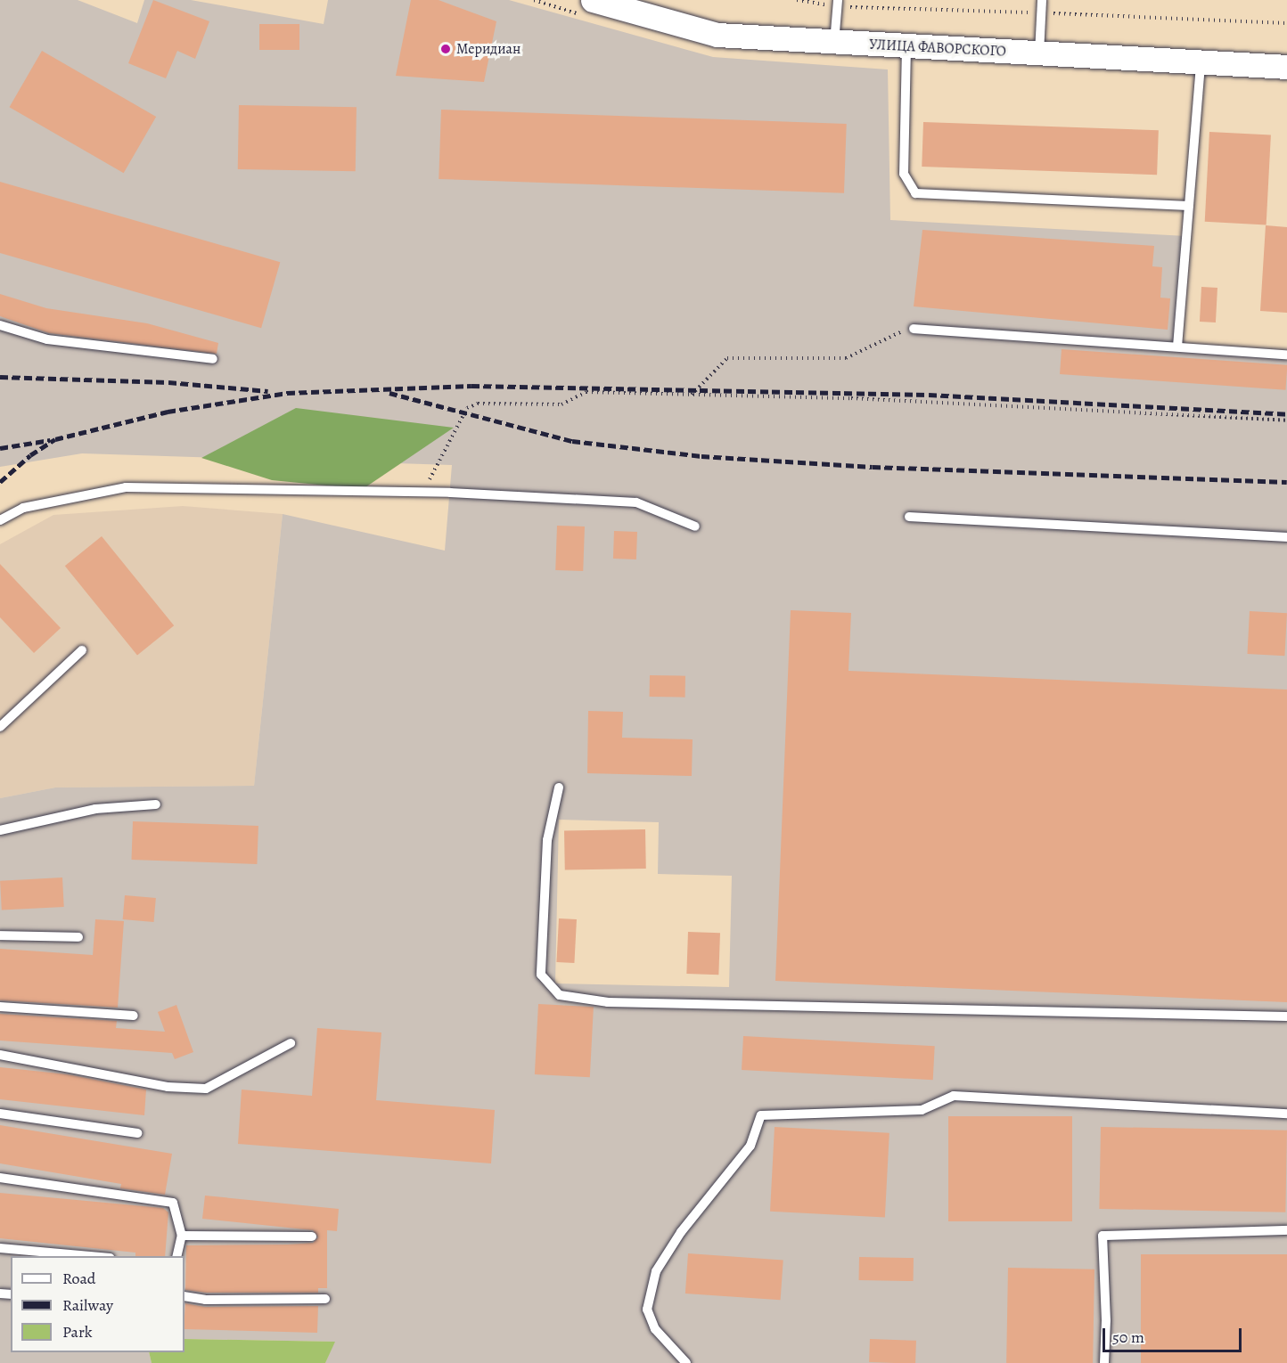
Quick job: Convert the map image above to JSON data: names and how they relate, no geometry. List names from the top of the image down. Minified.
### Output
{"streets":{"street":["УЛИЦА ФАВОРСКОГО"]},"places":["Меридиан"],"legend":["Road","Railway","Park"],"scale_bar":"50 m"}
